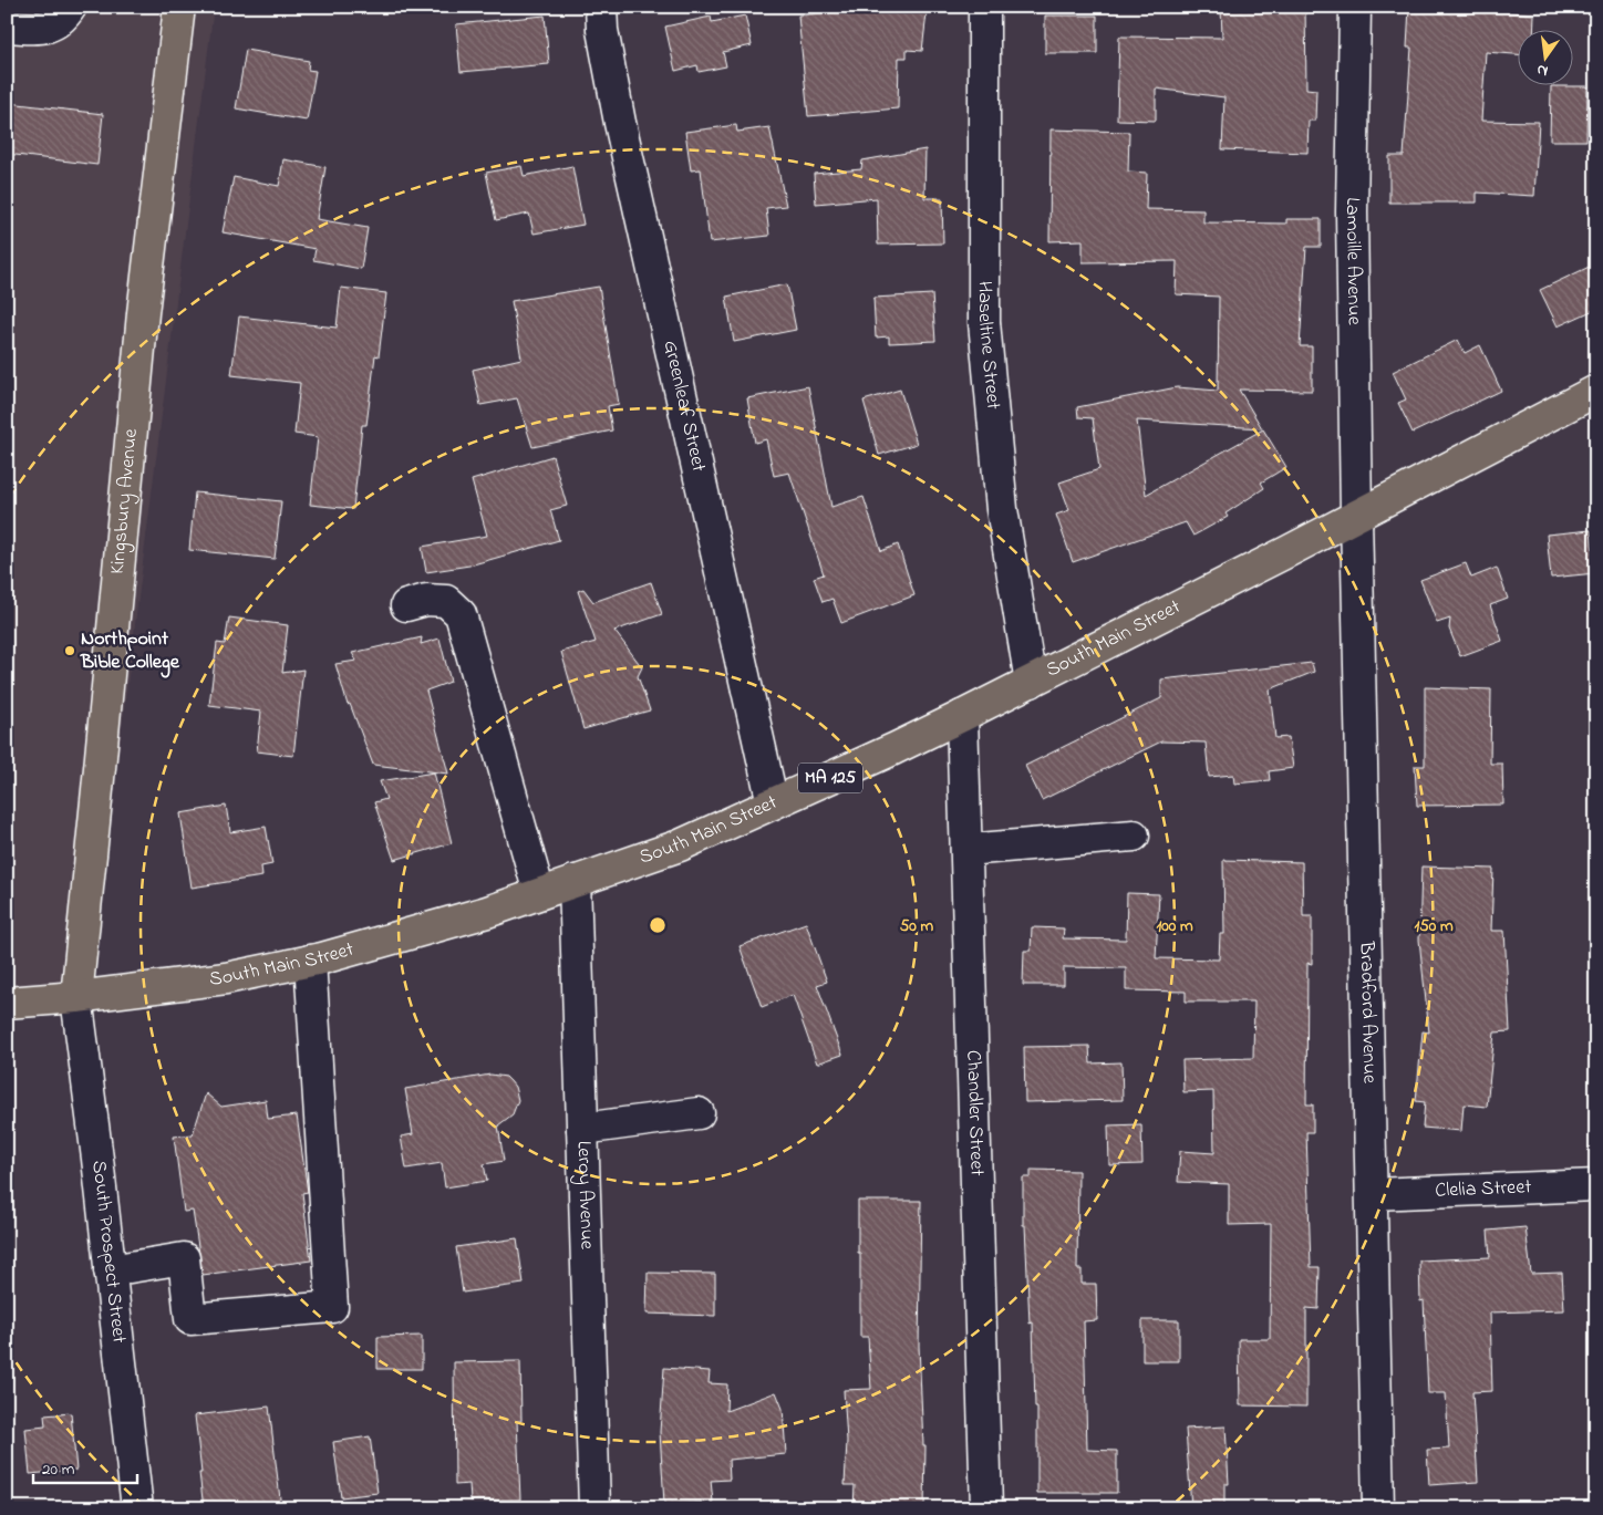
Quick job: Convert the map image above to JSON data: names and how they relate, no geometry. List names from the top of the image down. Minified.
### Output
{"streets":{"main road":["Kingsbury Avenue","South Main Street","MA 125"],"street":["Lamoille Avenue","Haseltine Street","Greenleaf Street","Bradford Avenue","Chandler Street","Clelia Street","Leroy Avenue","South Prospect Street"]},"crossings":[["Lamoille Avenue","South Main Street"],["Lamoille Avenue","Bradford Avenue"],["Haseltine Street","South Main Street"],["Greenleaf Street","South Main Street"],["Kingsbury Avenue","South Main Street"],["Kingsbury Avenue","South Prospect Street"],["South Main Street","Bradford Avenue"],["South Main Street","Chandler Street"],["South Main Street","Leroy Avenue"],["South Main Street","South Prospect Street"],["Bradford Avenue","Clelia Street"]],"places":["Northpoint Bible College"],"scale_bar":"20 m","north":"bottom","rings":["50 m","100 m","150 m"]}
